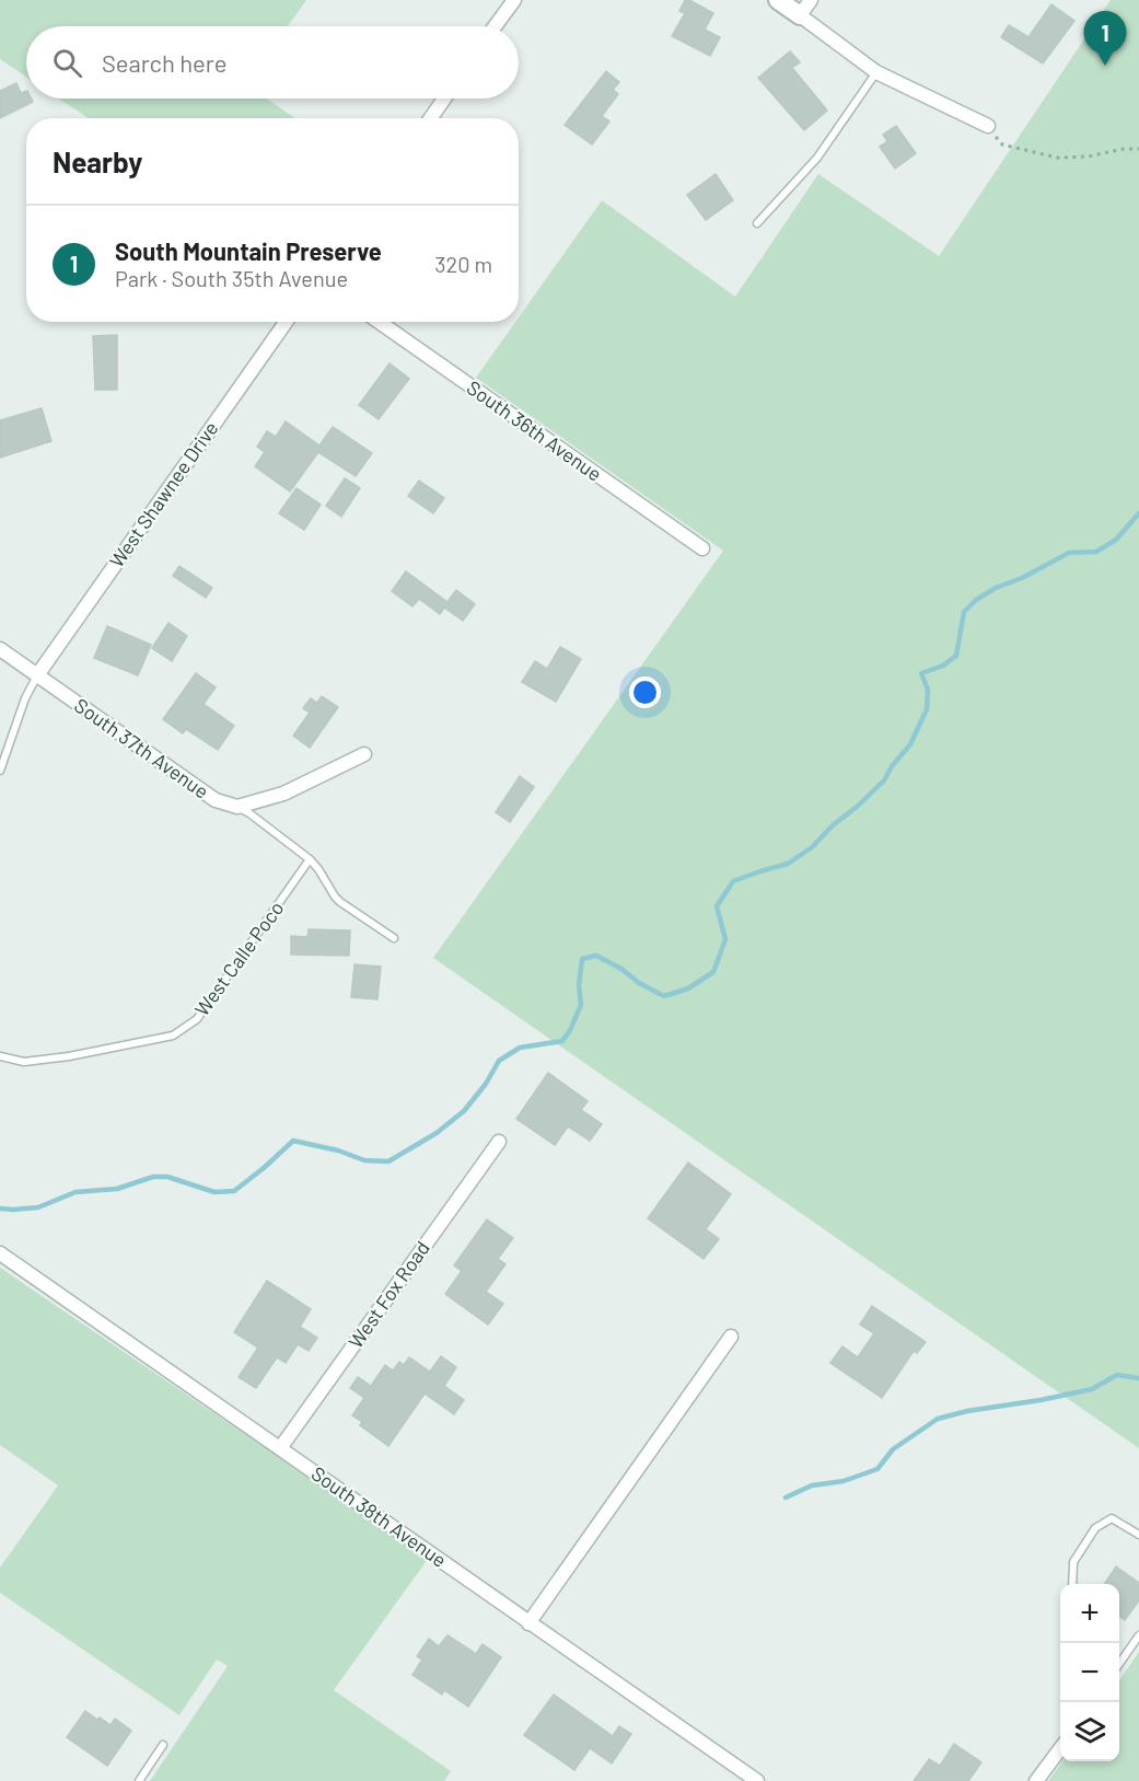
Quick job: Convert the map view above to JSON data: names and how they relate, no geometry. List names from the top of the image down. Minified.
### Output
{"streets":{"street":["South 36th Avenue","West Shawnee Drive","South 37th Avenue","West Fox Road","South 38th Avenue"],"lane":["West Calle Poco"]},"crossings":[["West Shawnee Drive","South 37th Avenue"],["West Fox Road","South 38th Avenue"]],"page":{"pins":"1","search":"Search here","heading":"Nearby","list":[{"mark":"1","name":"South Mountain Preserve","note":"Park · South 35th Avenue","value":"320 m"}],"map_buttons":["+","−"]}}
